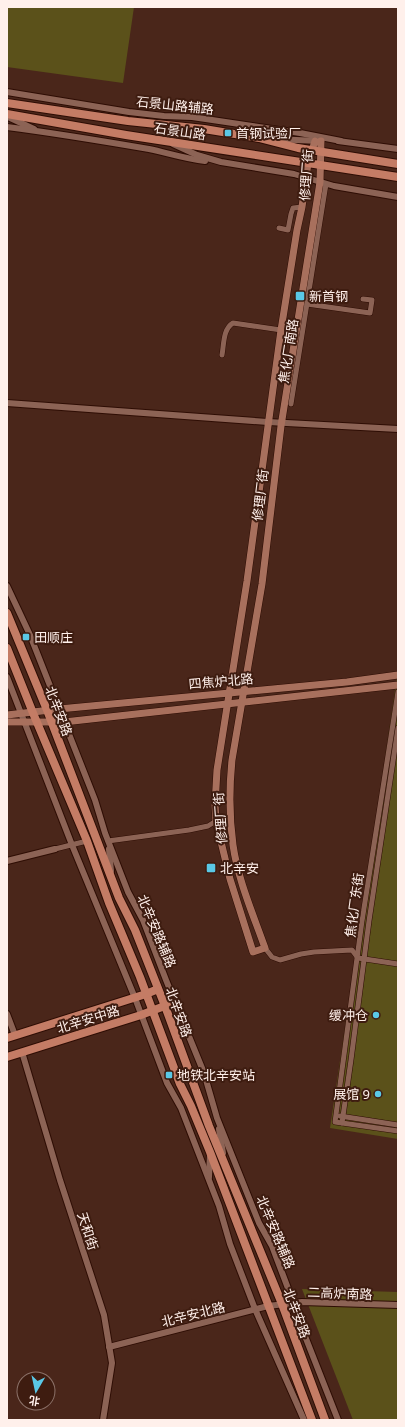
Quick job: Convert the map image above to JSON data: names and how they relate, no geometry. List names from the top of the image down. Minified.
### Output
{"streets":{"main road":["石景山路","修理厂街","四焦炉北路","北辛安路","北辛安中路"],"street":["石景山路辅路","焦化厂南路","焦化厂东街","北辛安路辅路","天和街","二高炉南路","北辛安北路"]},"crossings":[["石景山路辅路","石景山路"],["石景山路","修理厂街"],["修理厂街","焦化厂南路"],["修理厂街","四焦炉北路"],["四焦炉北路","北辛安路"],["四焦炉北路","北辛安路辅路"],["北辛安路","北辛安中路"],["北辛安路","二高炉南路"],["北辛安路","北辛安北路"],["北辛安路辅路","北辛安中路"],["北辛安路辅路","二高炉南路"],["北辛安中路","天和街"],["天和街","北辛安北路"],["二高炉南路","北辛安北路"]],"places":{"transit":["首钢试验厂","新首钢","田顺庄","北辛安","地铁北辛安站"],"other":["缓冲仓","展馆 9"]},"north":"bottom"}
